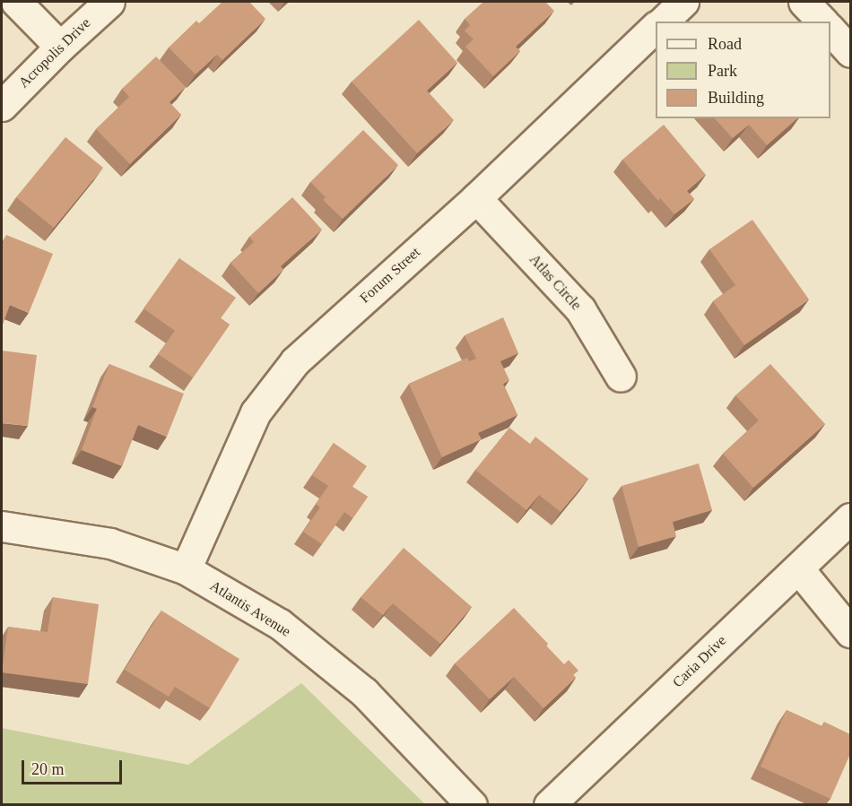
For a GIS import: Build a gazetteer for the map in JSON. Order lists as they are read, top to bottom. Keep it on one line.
{"streets":{"street":["Acropolis Drive","Forum Street","Atlas Circle","Atlantis Avenue","Caria Drive"]},"crossings":[["Forum Street","Atlas Circle"],["Forum Street","Atlantis Avenue"]],"legend":["Road","Park","Building"],"scale_bar":"20 m"}
